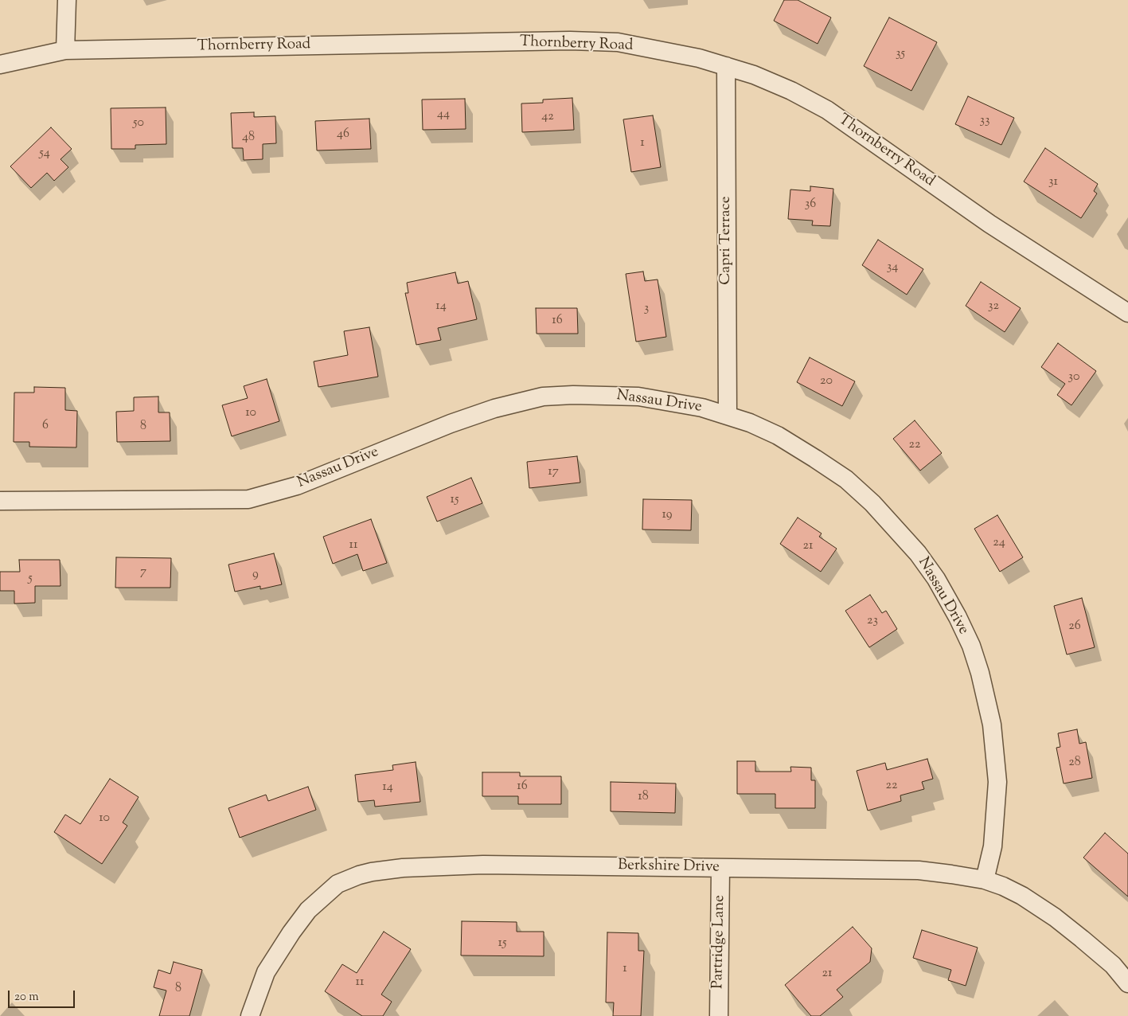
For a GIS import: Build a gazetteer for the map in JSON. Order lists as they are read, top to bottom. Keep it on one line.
{"streets":{"street":["Thornberry Road","Capri Terrace","Nassau Drive","Berkshire Drive","Partridge Lane"]},"crossings":[["Thornberry Road","Capri Terrace"],["Capri Terrace","Nassau Drive"],["Nassau Drive","Berkshire Drive"],["Berkshire Drive","Partridge Lane"]],"house_numbers":["35","44","42","33","50","46","48","1","54","31","36","34","14","32","3","16","30","20","10","6","8","22","17","15","19","24","11","21","7","9","5","23","26","28","22","16","14","18","10","15","1","21","11","8"],"scale_bar":"20 m"}
